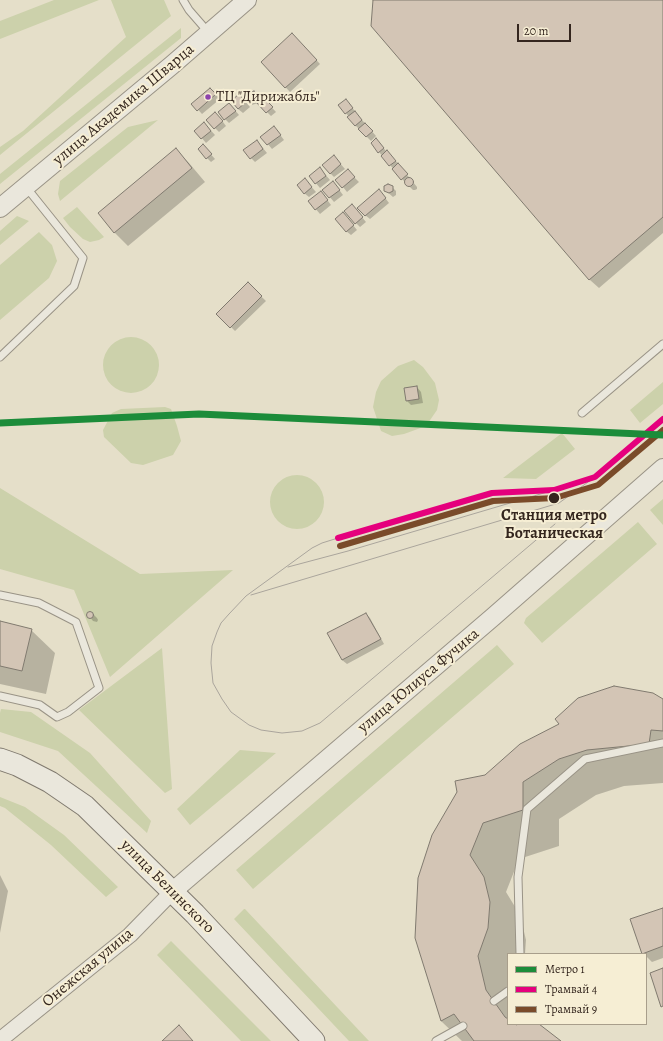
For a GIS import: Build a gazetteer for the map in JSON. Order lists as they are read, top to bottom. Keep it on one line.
{"streets":{"main road":["улица Белинского"],"street":["улица Академика Шварца","улица Юлиуса Фучика","Онежская улица"]},"crossings":[["улица Юлиуса Фучика","улица Белинского"],["улица Юлиуса Фучика","Онежская улица"],["улица Белинского","Онежская улица"]],"places":["ТЦ \"Дирижабль\"","Станция метро Ботаническая"],"lines":["metro line 1","tram line 4","tram line 9"],"legend":["Метро 1","Трамвай 4","Трамвай 9"],"scale_bar":"20 m"}
